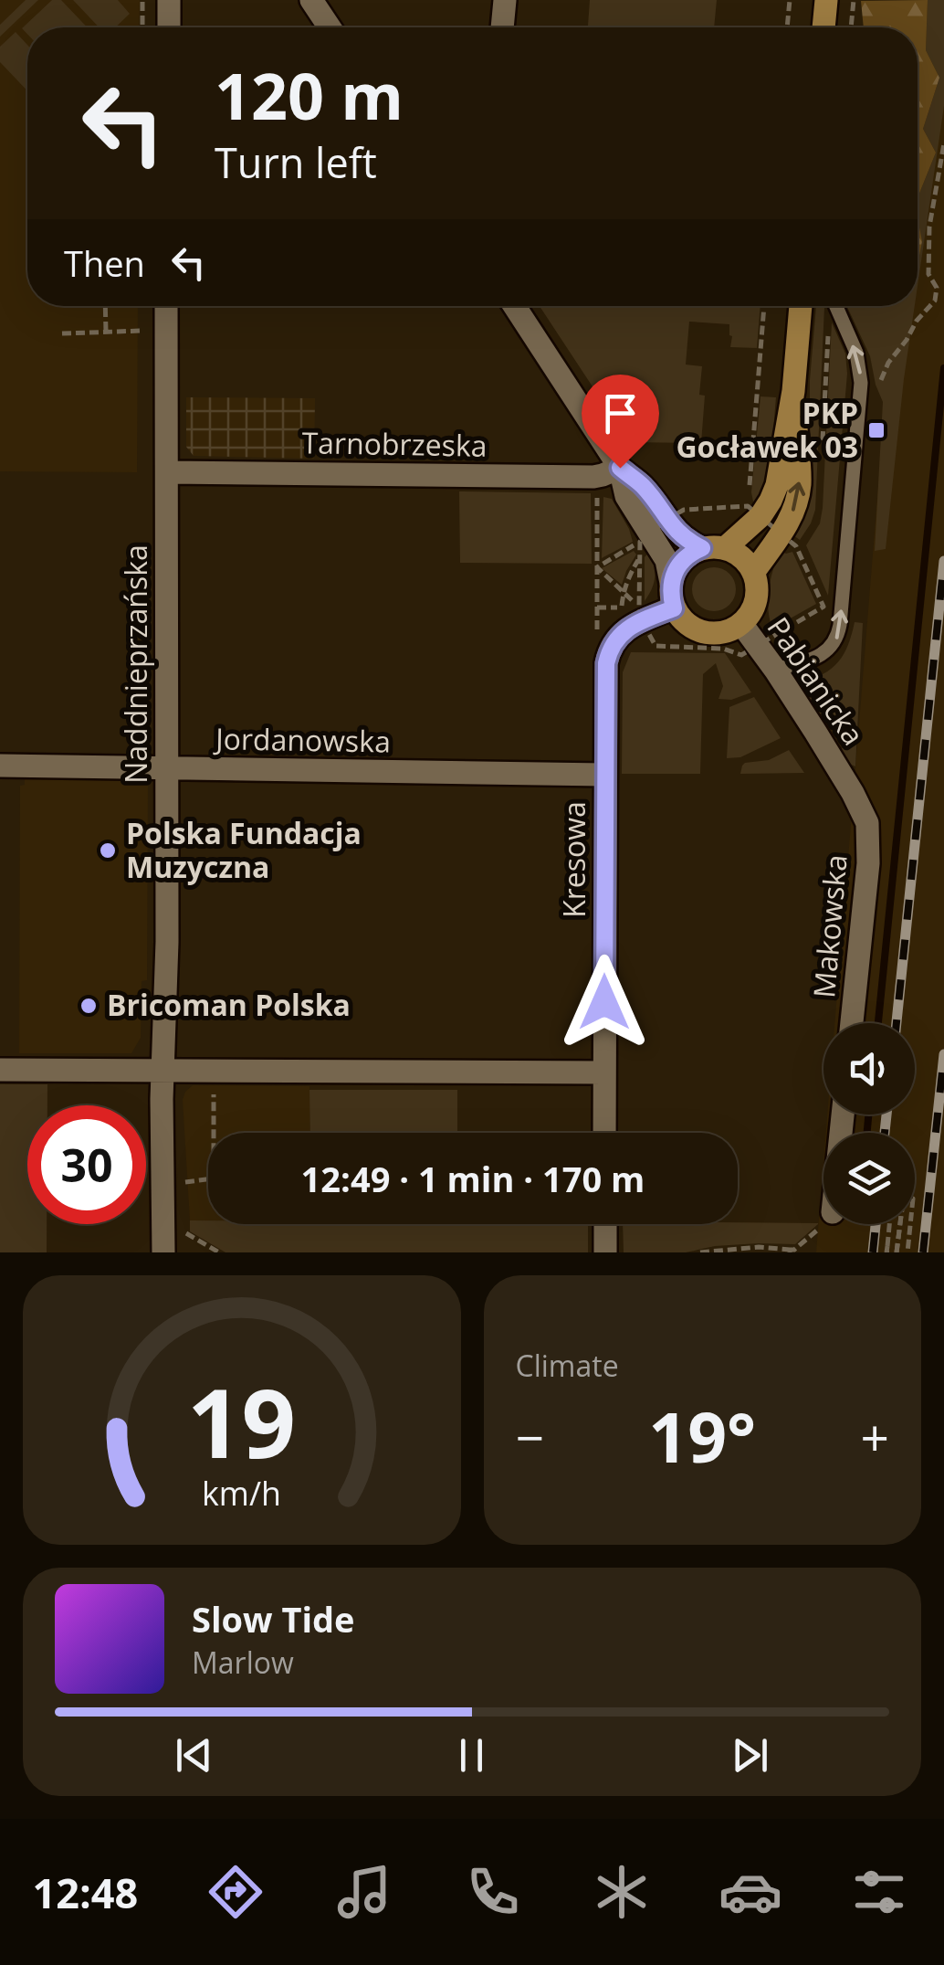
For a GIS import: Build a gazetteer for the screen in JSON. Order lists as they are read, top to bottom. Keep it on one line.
{"streets":{"street":["Tarnobrzeska","Naddnieprzańska","Pabianicka","Jordanowska","Kresowa","Makowska"]},"crossings":[["Tarnobrzeska","Naddnieprzańska"],["Naddnieprzańska","Jordanowska"],["Pabianicka","Kresowa"],["Pabianicka","Makowska"],["Jordanowska","Kresowa"]],"places":{"transit":["PKP Gocławek 03"],"other":["Polska Fundacja Muzyczna","Bricoman Polska"]},"page":{"turn":["120 m","Turn left"],"then":"Then","limit":"30","trip":"12:49 · 1 min · 170 m","tile":"Climate","heat":["−","19°","+"],"song":["Slow Tide","Marlow"],"tabs":"12:48","gauge":["19","km/h"]}}
